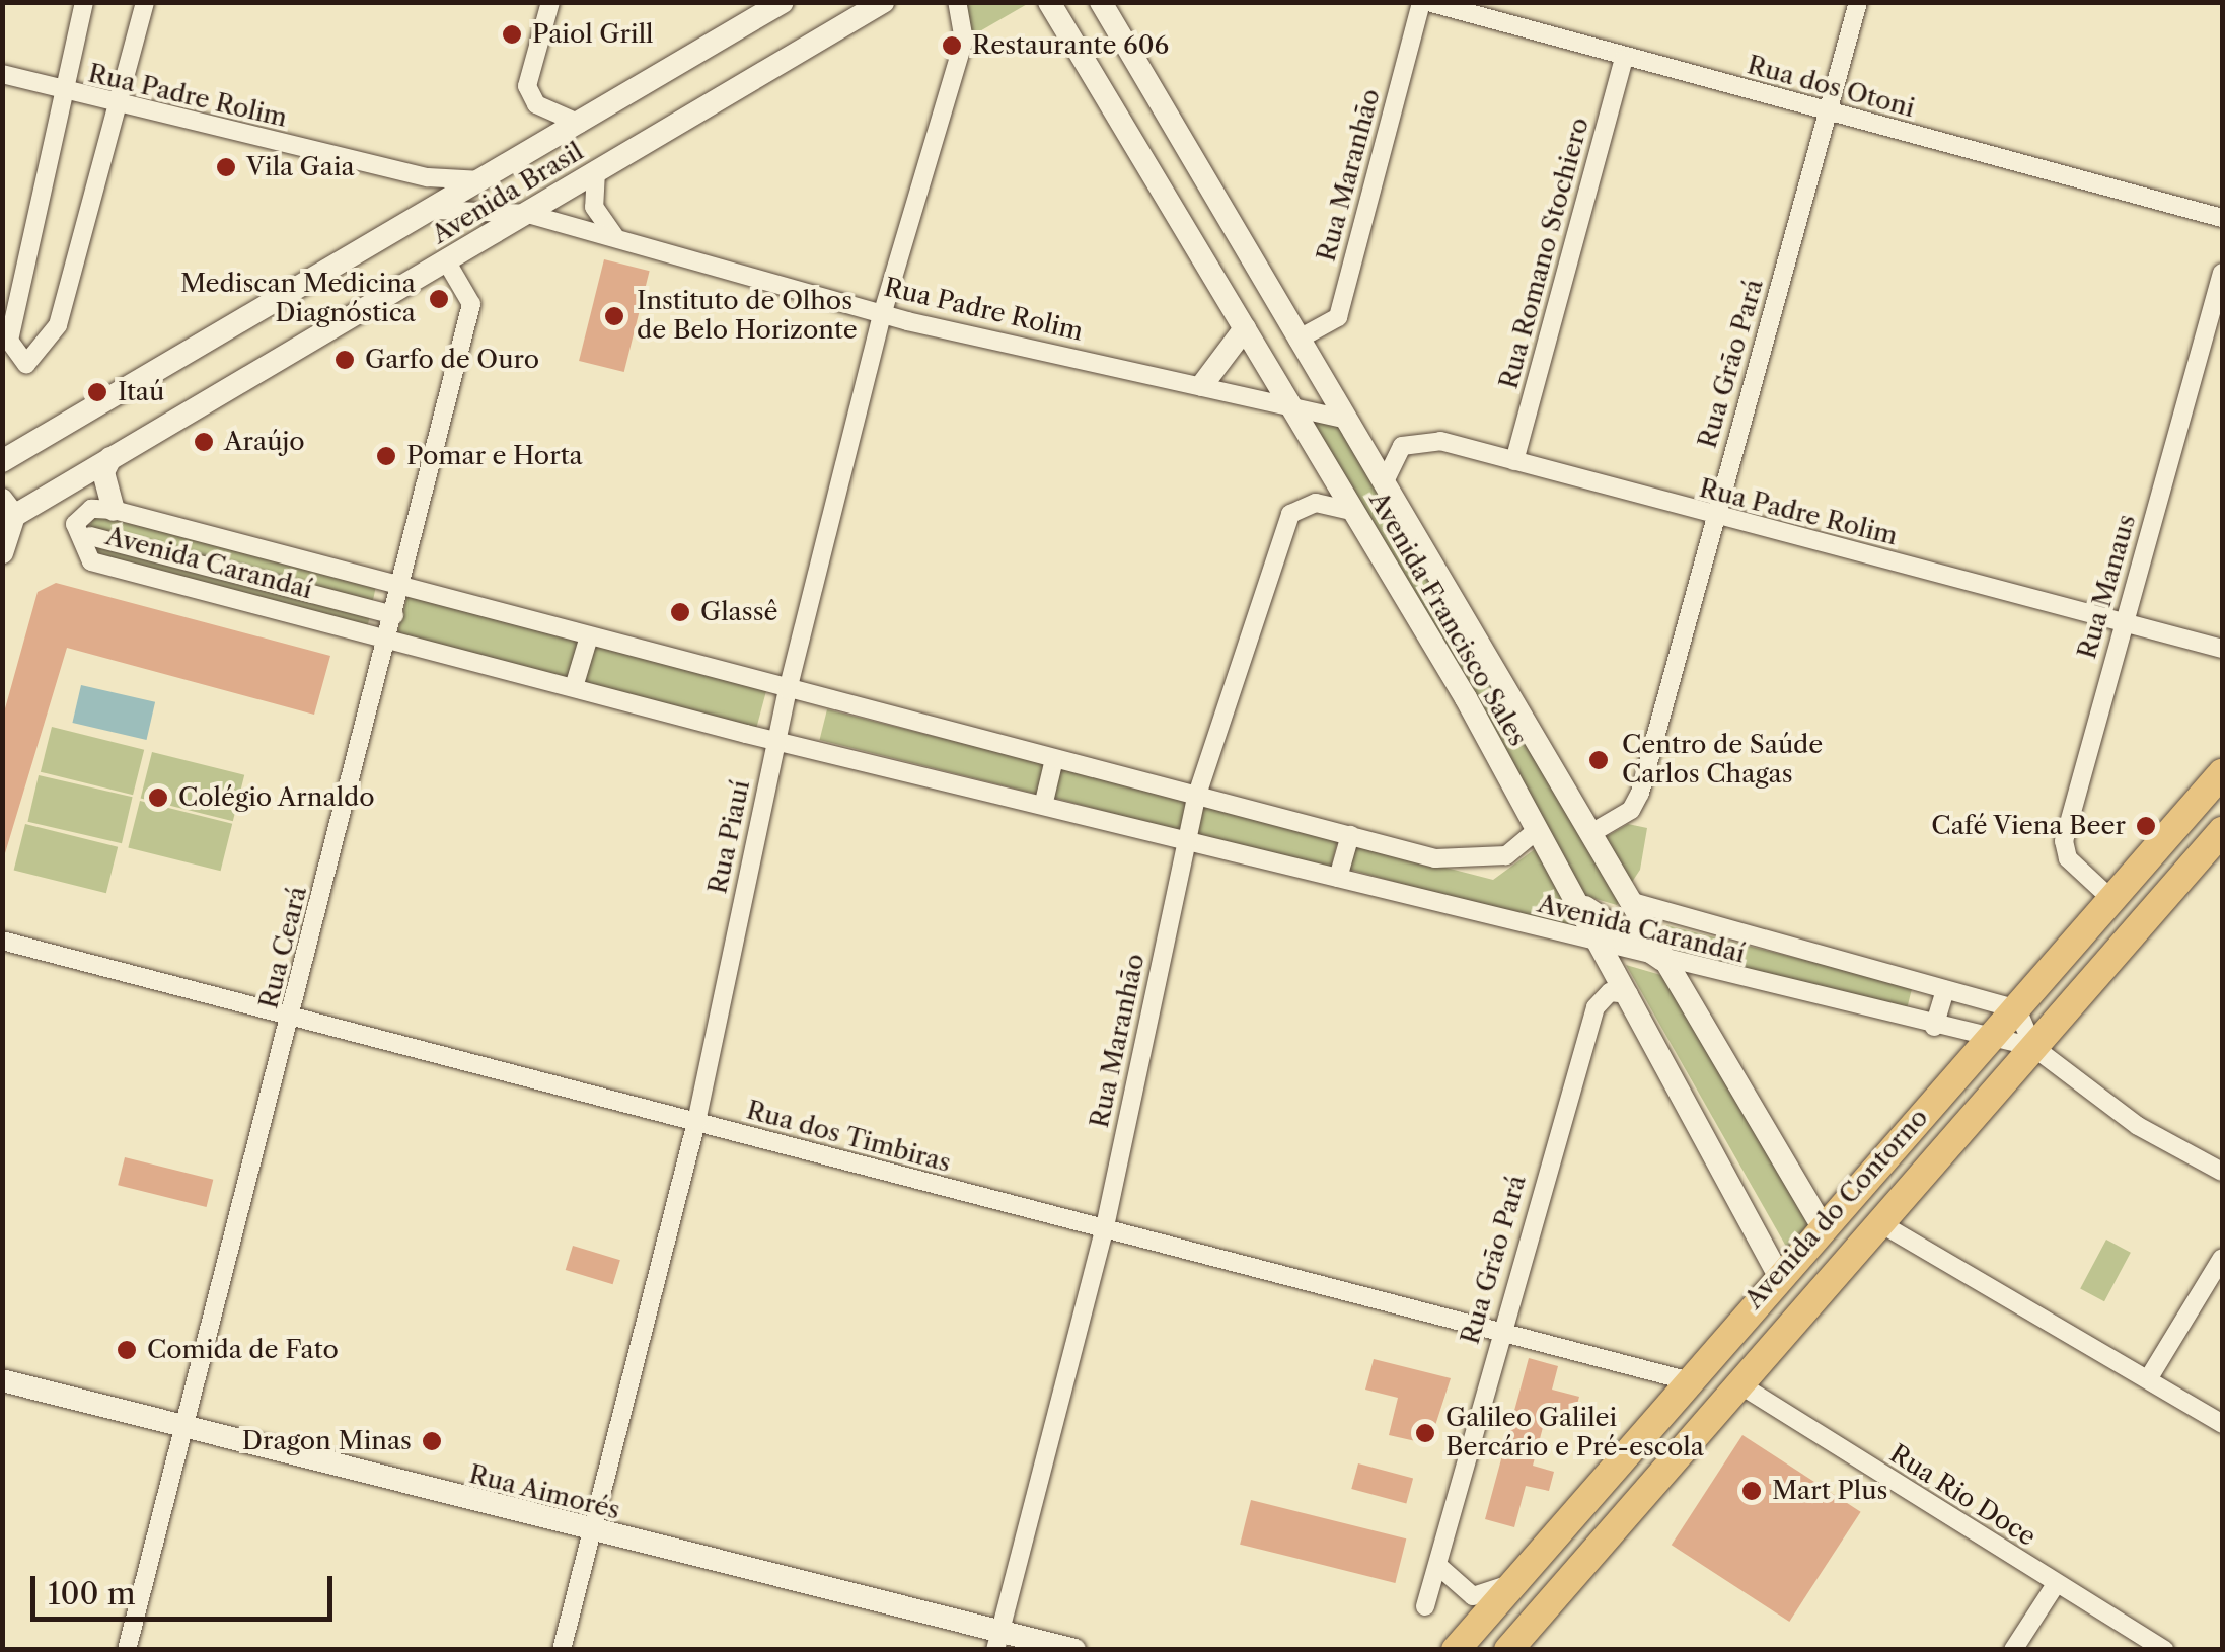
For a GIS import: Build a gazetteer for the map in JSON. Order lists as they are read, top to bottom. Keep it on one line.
{"streets":{"main road":["Avenida do Contorno"],"street":["Rua dos Otoni","Rua Padre Rolim","Rua Maranhão","Avenida Brasil","Rua Romano Stochiero","Rua Grão Pará","Avenida Carandaí","Rua Manaus","Avenida Francisco Sales","Rua Piauí","Rua Ceará","Rua dos Timbiras","Rua Aimorés","Rua Rio Doce"]},"crossings":[["Rua dos Otoni","Rua Maranhão"],["Rua dos Otoni","Rua Romano Stochiero"],["Rua dos Otoni","Rua Grão Pará"],["Rua Padre Rolim","Avenida Brasil"],["Rua Padre Rolim","Rua Romano Stochiero"],["Rua Padre Rolim","Rua Grão Pará"],["Rua Padre Rolim","Rua Manaus"],["Rua Padre Rolim","Avenida Francisco Sales"],["Rua Padre Rolim","Rua Piauí"],["Rua Maranhão","Avenida Carandaí"],["Rua Maranhão","Avenida Francisco Sales"],["Rua Maranhão","Rua dos Timbiras"],["Rua Maranhão","Rua Aimorés"],["Avenida Brasil","Rua Ceará"],["Rua Grão Pará","Avenida Francisco Sales"],["Rua Grão Pará","Rua dos Timbiras"],["Avenida Carandaí","Avenida Francisco Sales"],["Avenida Carandaí","Rua Piauí"],["Avenida Carandaí","Rua Ceará"],["Avenida Carandaí","Avenida do Contorno"],["Rua Manaus","Avenida do Contorno"],["Avenida Francisco Sales","Avenida do Contorno"],["Rua Piauí","Rua dos Timbiras"],["Rua Piauí","Rua Aimorés"],["Rua Ceará","Rua dos Timbiras"],["Rua Ceará","Rua Aimorés"],["Rua dos Timbiras","Avenida do Contorno"],["Avenida do Contorno","Rua Rio Doce"]],"places":["Paiol Grill","Restaurante 606","Vila Gaia","Mediscan Medicina Diagnóstica","Instituto de Olhos de Belo Horizonte","Garfo de Ouro","Itaú","Araújo","Pomar e Horta","Glassê","Centro de Saúde Carlos Chagas","Colégio Arnaldo","Café Viena Beer","Comida de Fato","Galileo Galilei Bercário e Pré-escola","Dragon Minas","Mart Plus"],"scale_bar":"100 m"}
